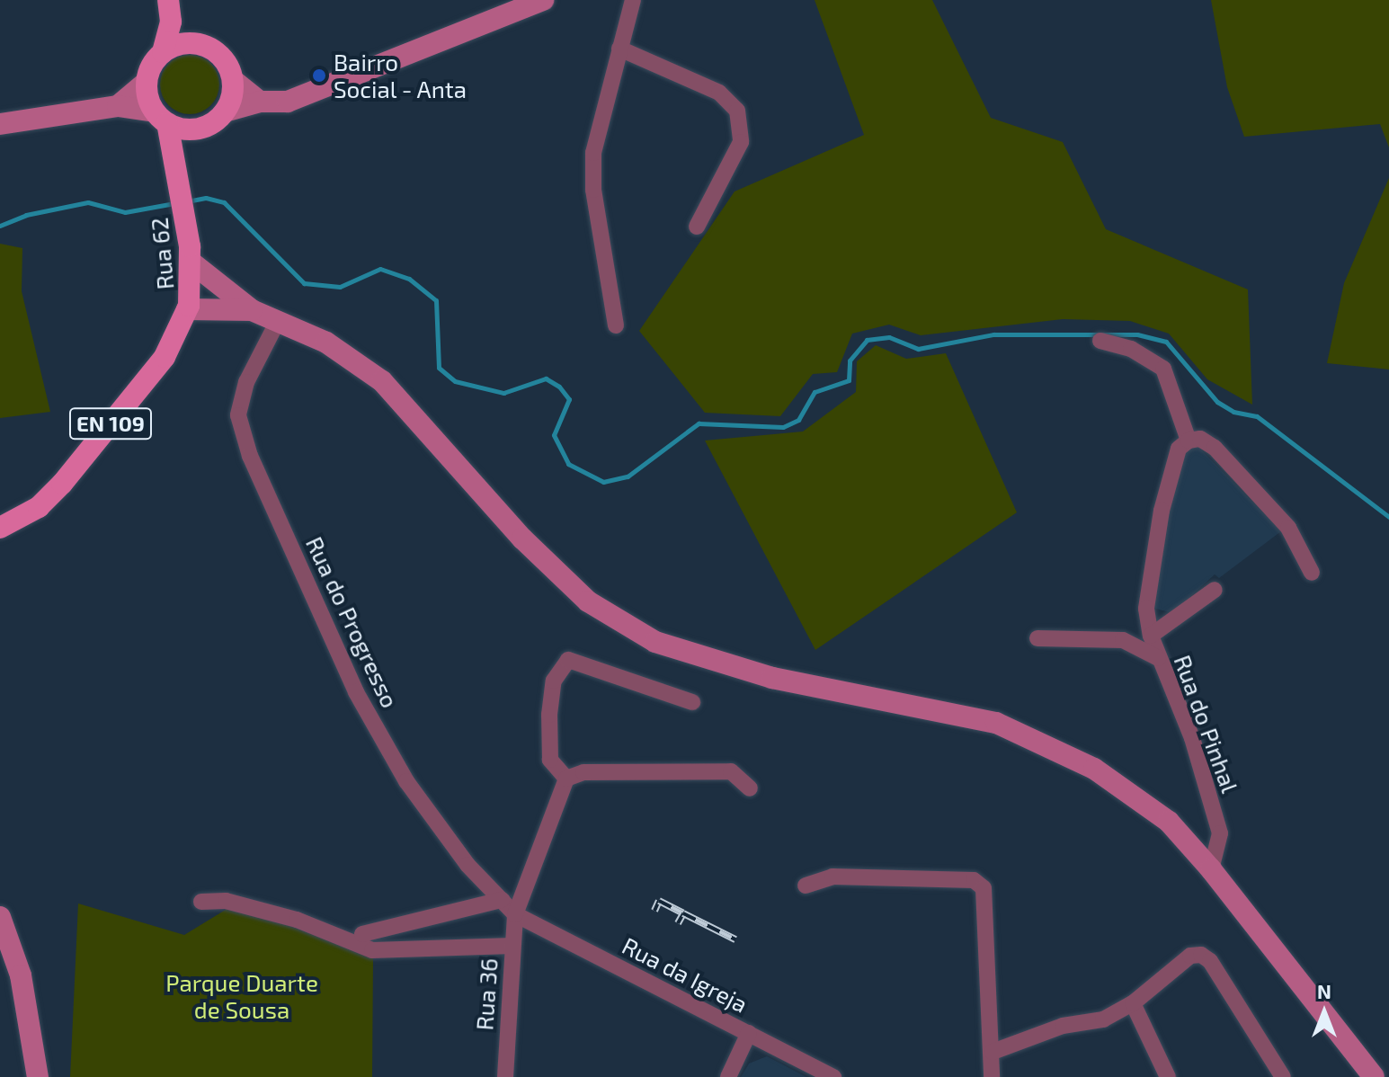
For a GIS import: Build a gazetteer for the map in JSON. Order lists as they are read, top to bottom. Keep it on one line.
{"streets":{"main road":["Rua 62","EN 109"],"street":["Rua do Progresso","Rua do Pinhal","Rua da Igreja","Rua 36"]},"crossings":[["Rua 62","EN 109"],["Rua do Progresso","Rua da Igreja"],["Rua do Progresso","Rua 36"],["Rua da Igreja","Rua 36"]],"parks":["Parque Duarte de Sousa"],"places":["Bairro Social - Anta"],"north":"top"}
